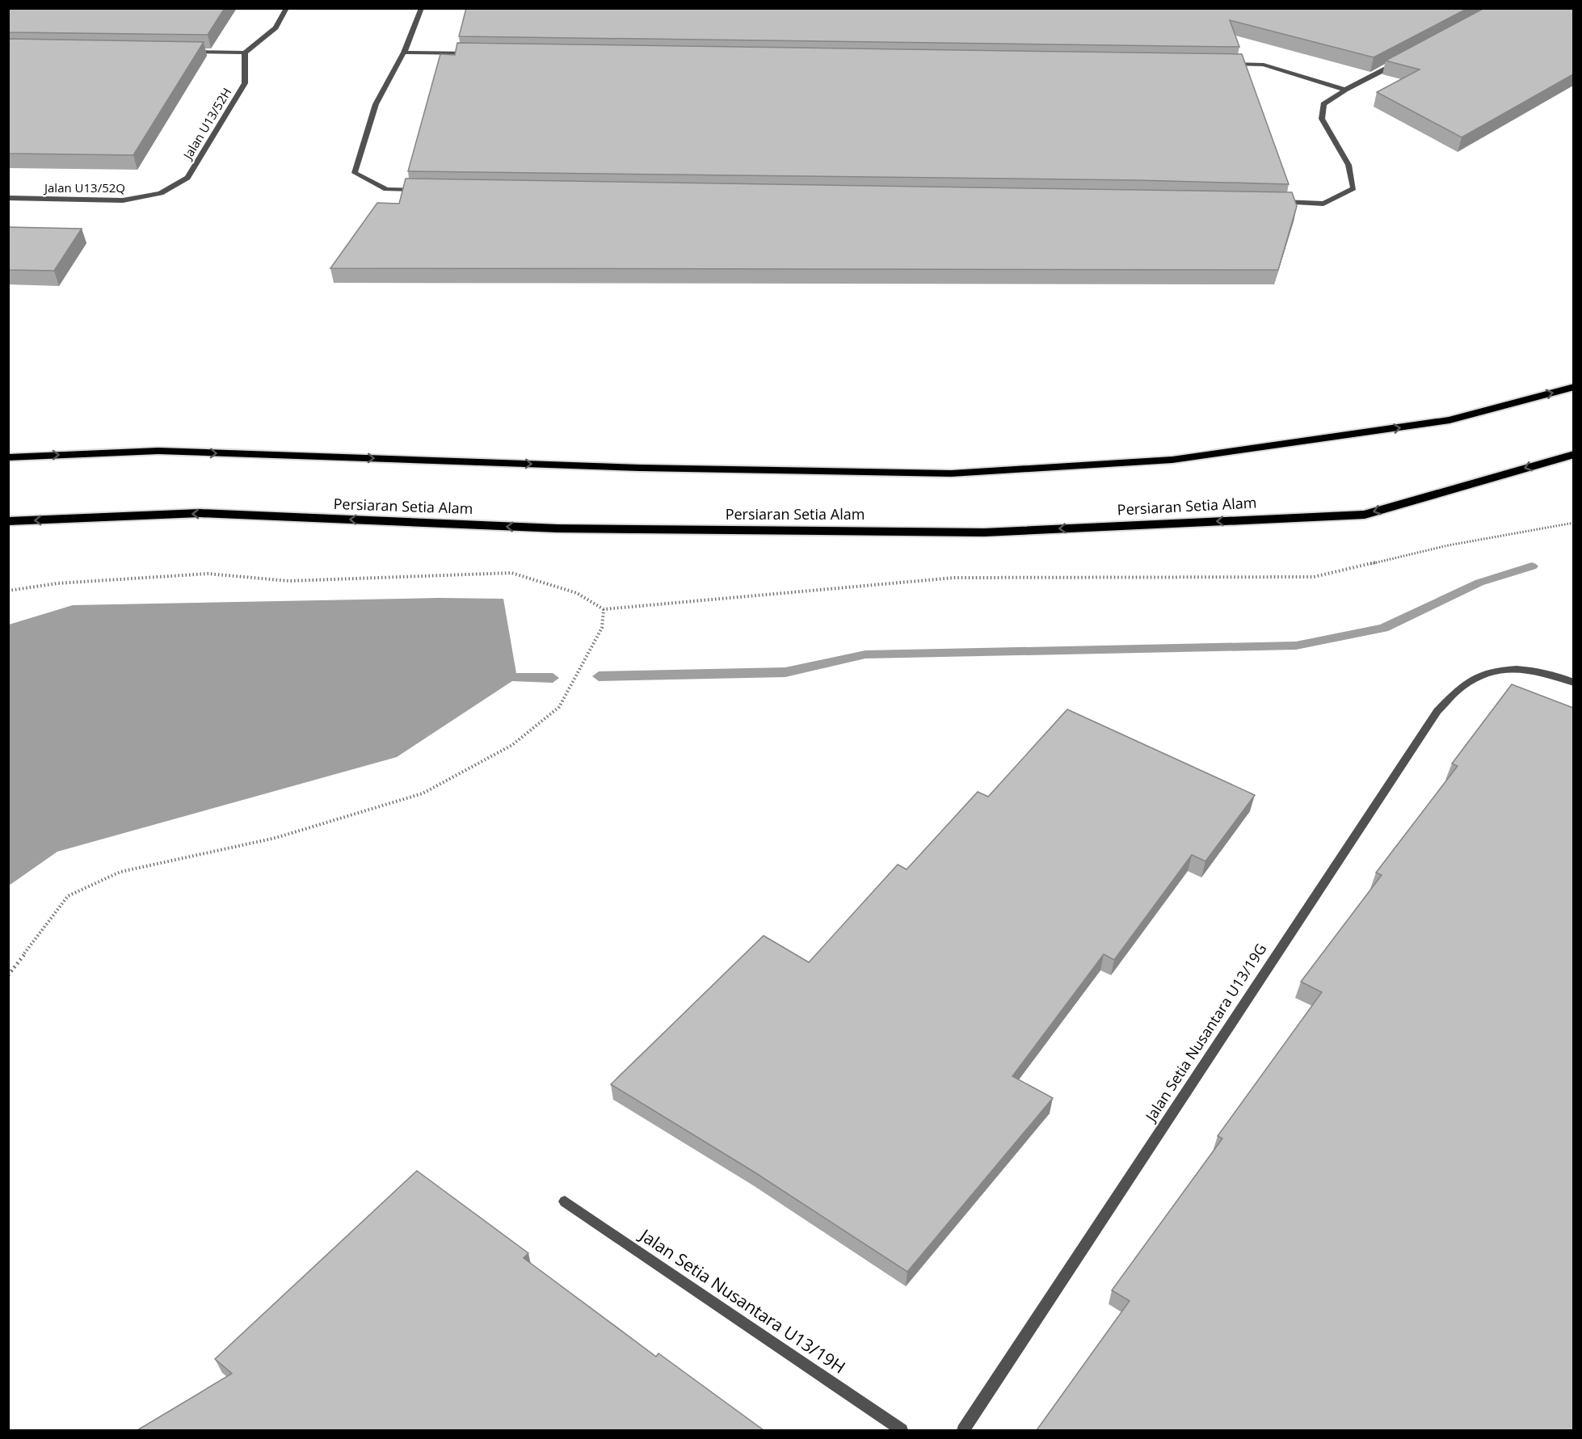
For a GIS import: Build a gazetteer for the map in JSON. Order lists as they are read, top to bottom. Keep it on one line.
{"streets":{"highway":["Persiaran Setia Alam"],"street":["Jalan U13/52H","Jalan U13/52Q","Jalan Setia Nusantara U13/19G","Jalan Setia Nusantara U13/19H"]},"crossings":[["Jalan U13/52H","Jalan U13/52Q"]]}
